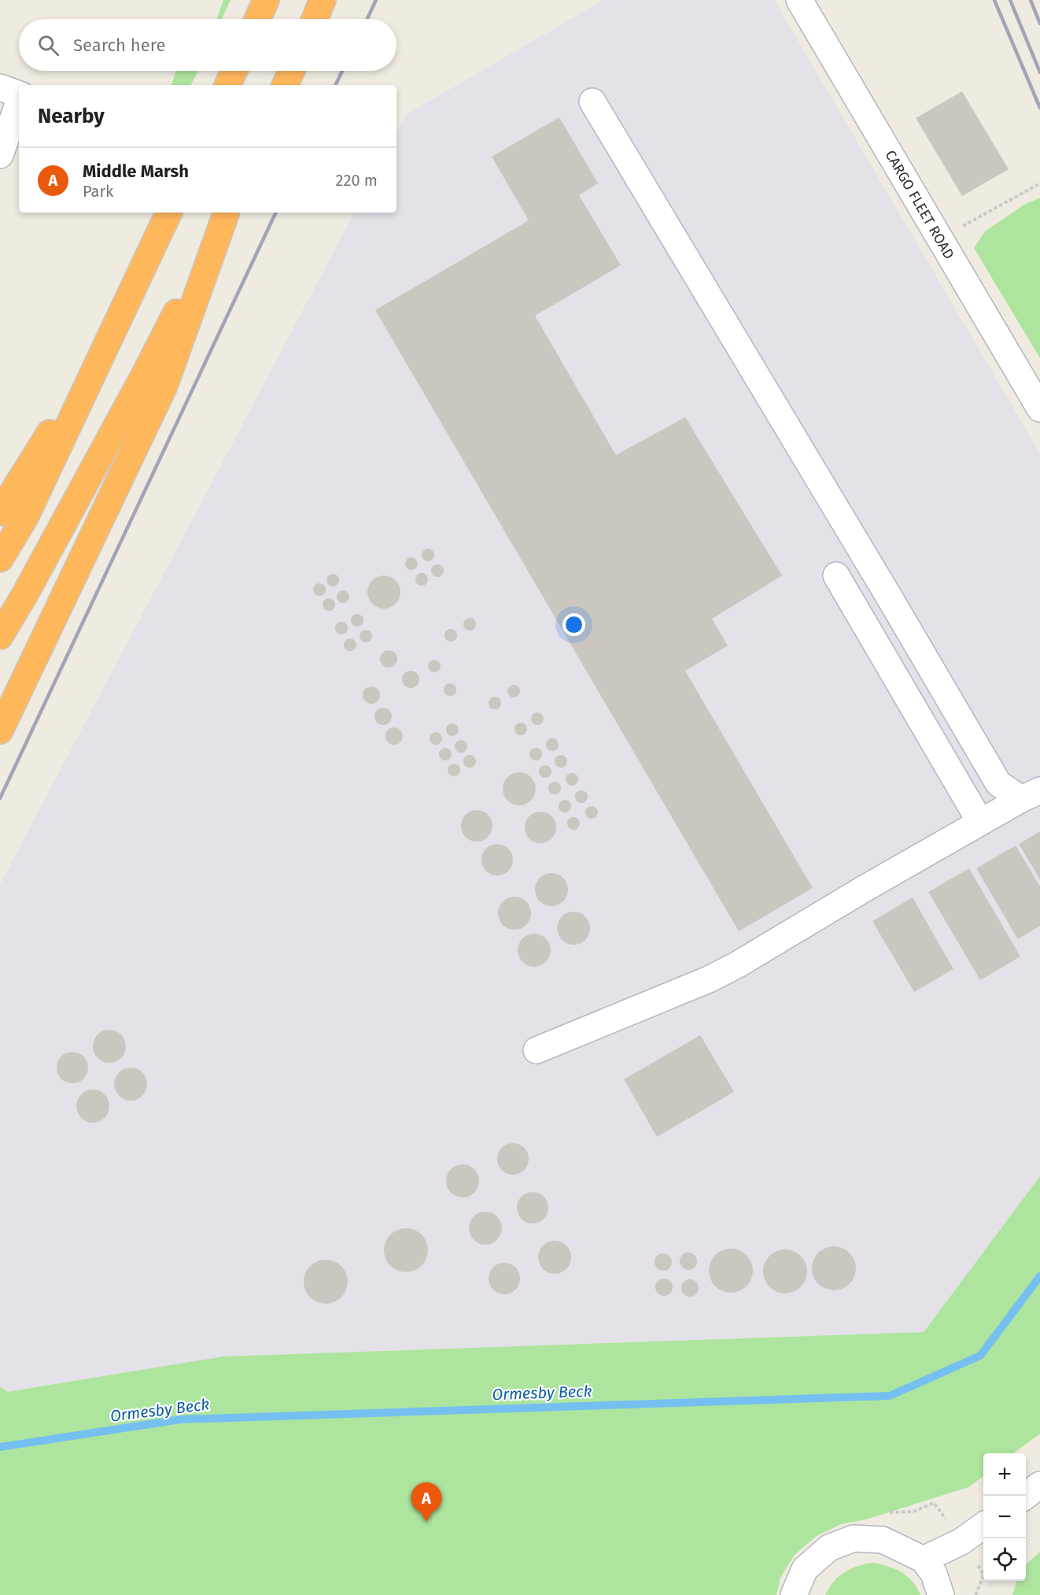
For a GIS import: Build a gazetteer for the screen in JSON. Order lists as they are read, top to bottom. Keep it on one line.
{"streets":{"street":["CARGO FLEET ROAD"]},"water":["Ormesby Beck"],"page":{"search":"Search here","heading":"Nearby","list":[{"mark":"A","name":"Middle Marsh","note":"Park","value":"220 m"}],"map_buttons":["+","−"],"pins":"A"}}
